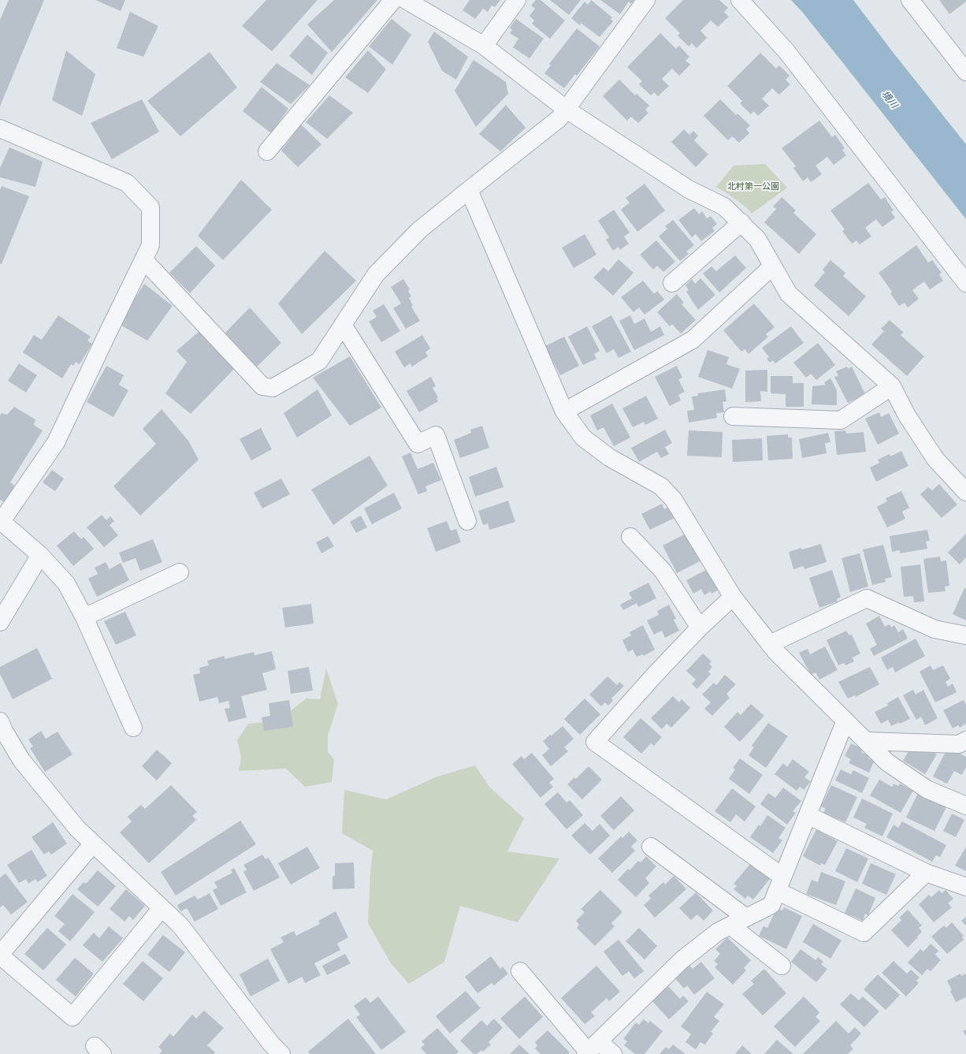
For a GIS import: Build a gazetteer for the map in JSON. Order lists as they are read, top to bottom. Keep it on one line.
{"water":["境川"],"parks":["北村第一公園"]}
